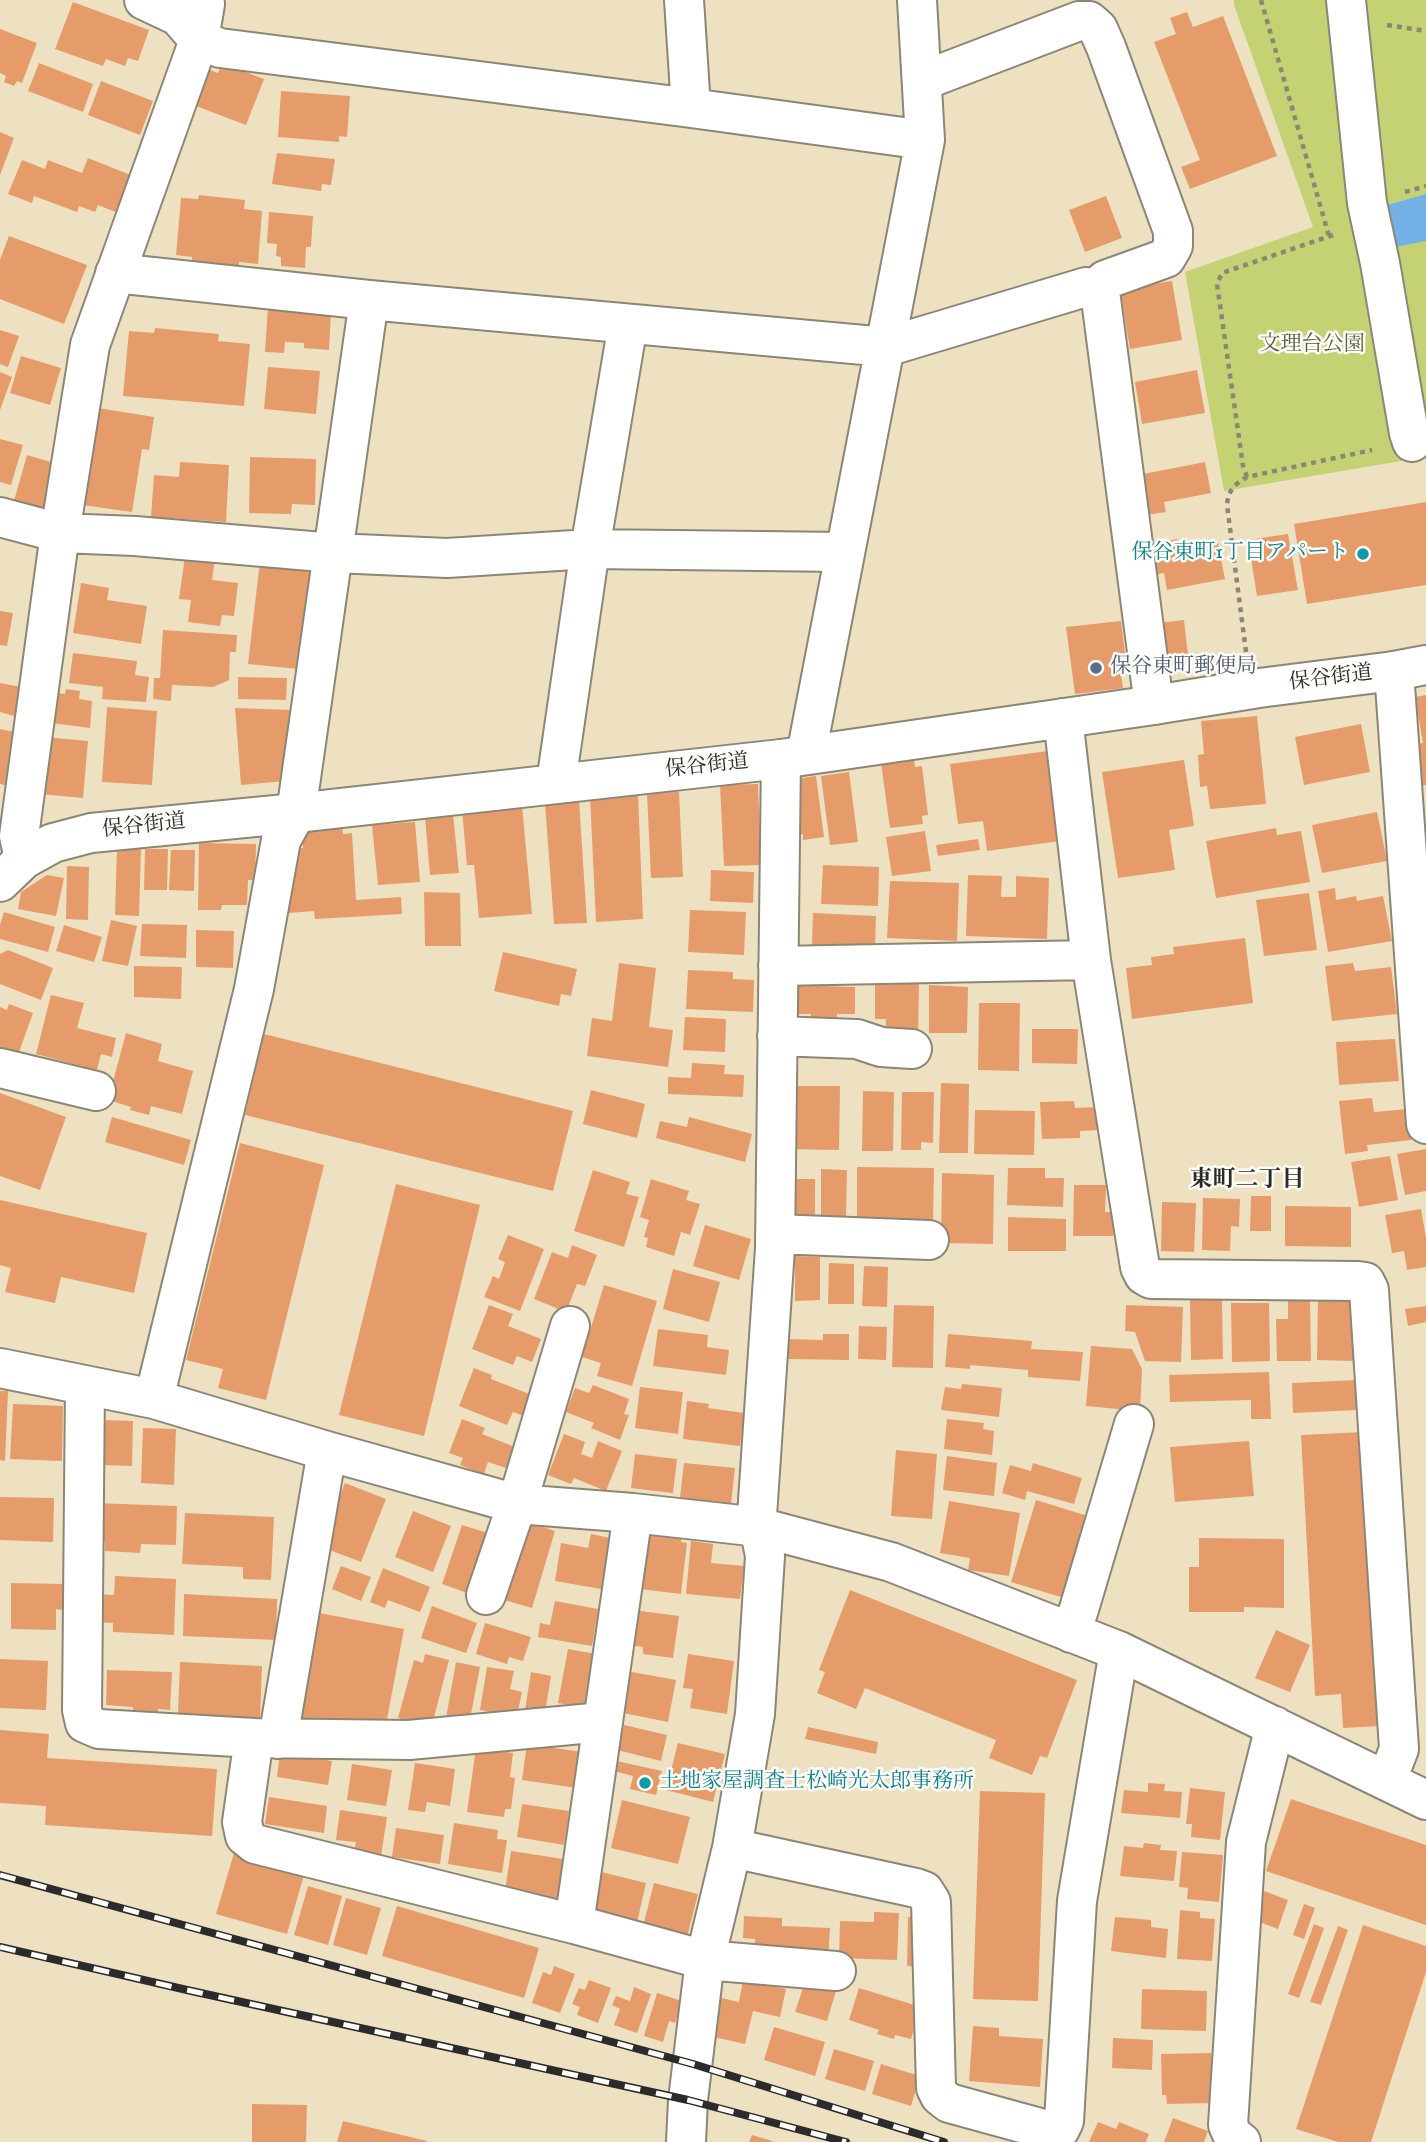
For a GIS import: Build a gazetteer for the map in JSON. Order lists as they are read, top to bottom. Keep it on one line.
{"streets":{"street":["保谷街道"]},"districts":["東町二丁目"],"parks":["文理台公園"],"places":["保谷東町1丁目アパート","保谷東町郵便局","土地家屋調査士松崎光太郎事務所"]}
